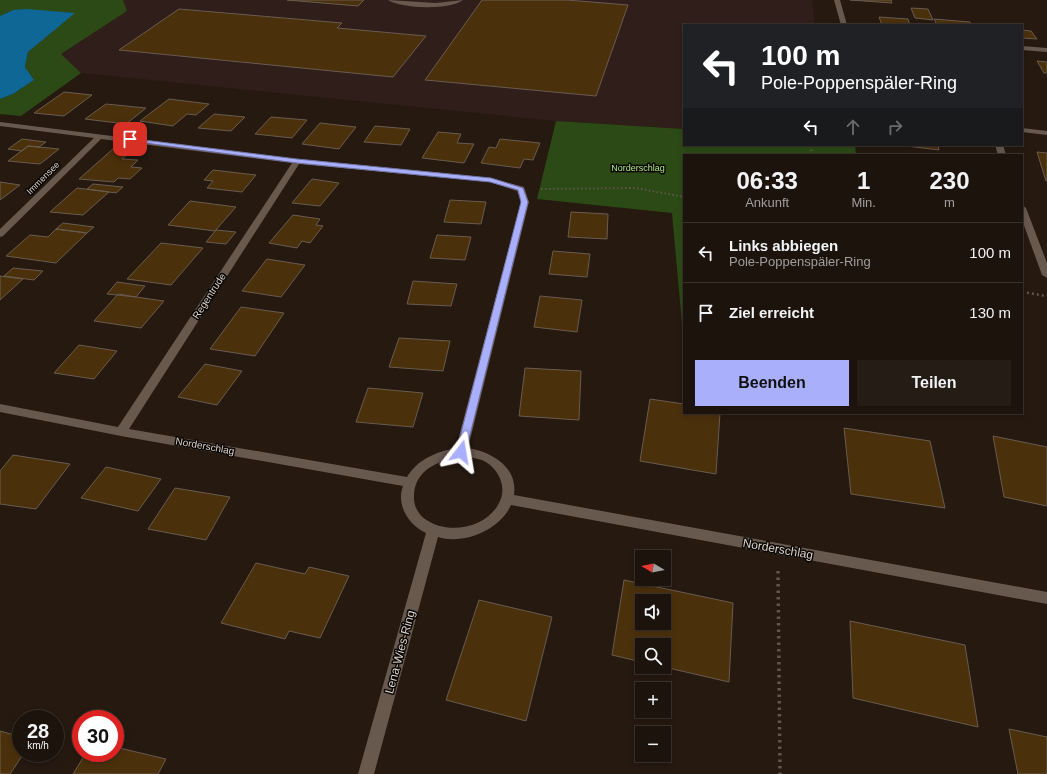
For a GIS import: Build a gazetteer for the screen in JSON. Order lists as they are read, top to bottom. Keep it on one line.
{"streets":{"street":["Immensee","Regentrude","Norderschlag","Lena-Wies-Ring"]},"crossings":[["Regentrude","Norderschlag"],["Norderschlag","Lena-Wies-Ring"]],"parks":["Norderschlag"],"north":"left","page":{"turn":["100 m","Pole-Poppenspäler-Ring"],"eta":["06:33","Ankunft","1","Min.","230","m"],"list":[{"name":"Links abbiegen","note":"Pole-Poppenspäler-Ring","value":"100 m"},{"name":"Ziel erreicht","value":"130 m"}],"buttons":["Beenden","Teilen"],"map_buttons":["+","−"],"speed":"28 km/h","limit":"30"}}
